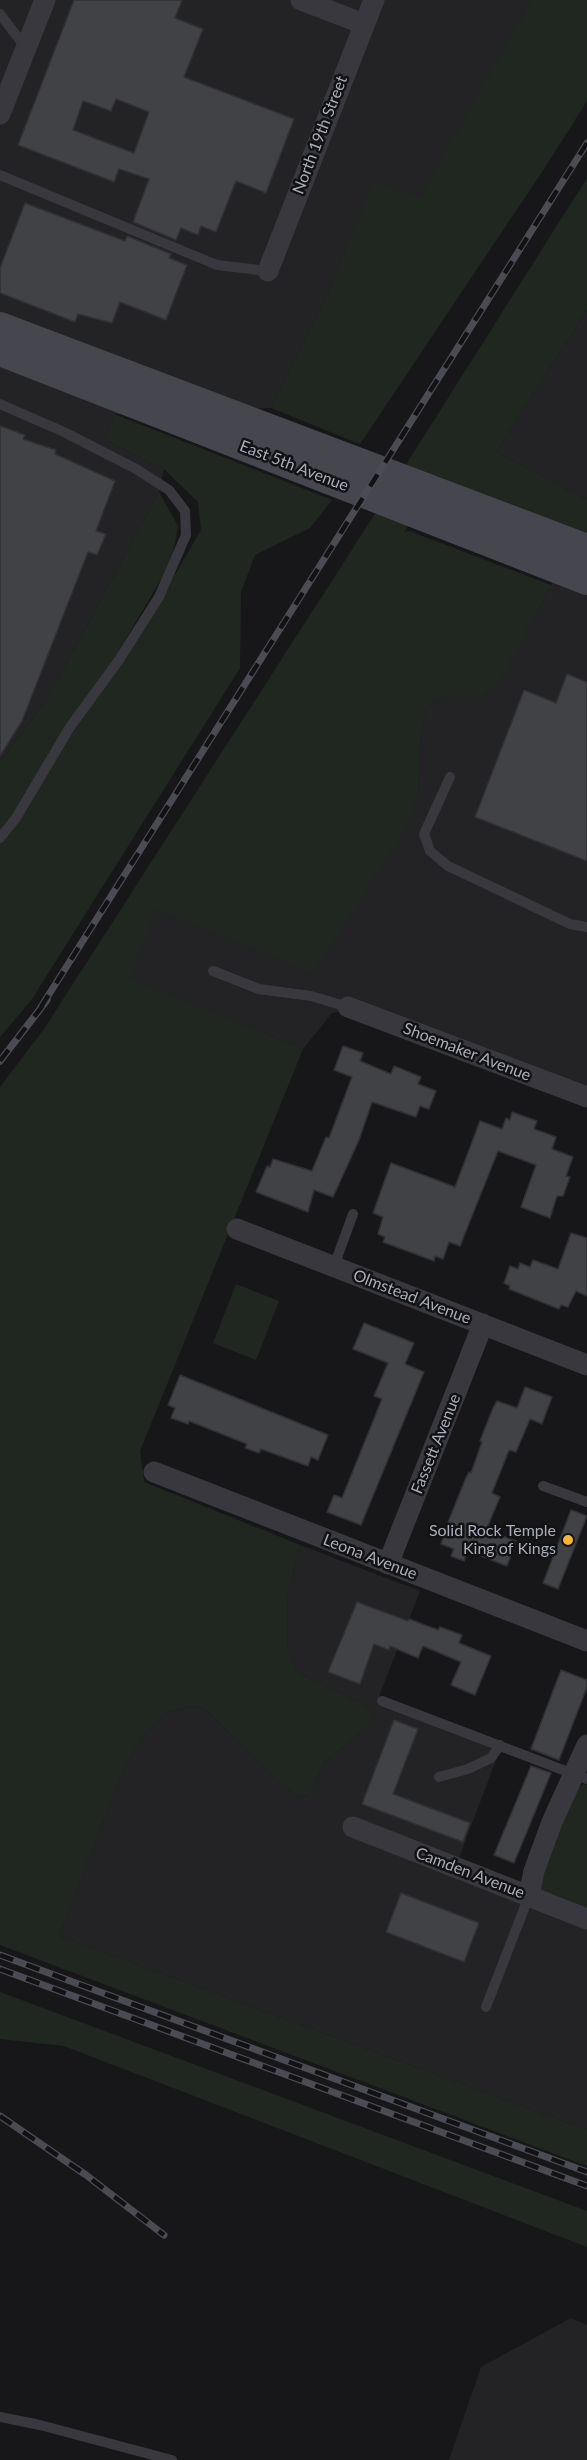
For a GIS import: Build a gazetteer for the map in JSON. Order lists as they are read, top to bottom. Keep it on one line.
{"streets":{"main road":["East 5th Avenue"],"street":["North 19th Street","Shoemaker Avenue","Olmstead Avenue","Fassett Avenue","Leona Avenue","Camden Avenue"]},"crossings":[["Olmstead Avenue","Fassett Avenue"],["Fassett Avenue","Leona Avenue"]],"places":["Solid Rock Temple King of Kings"]}
